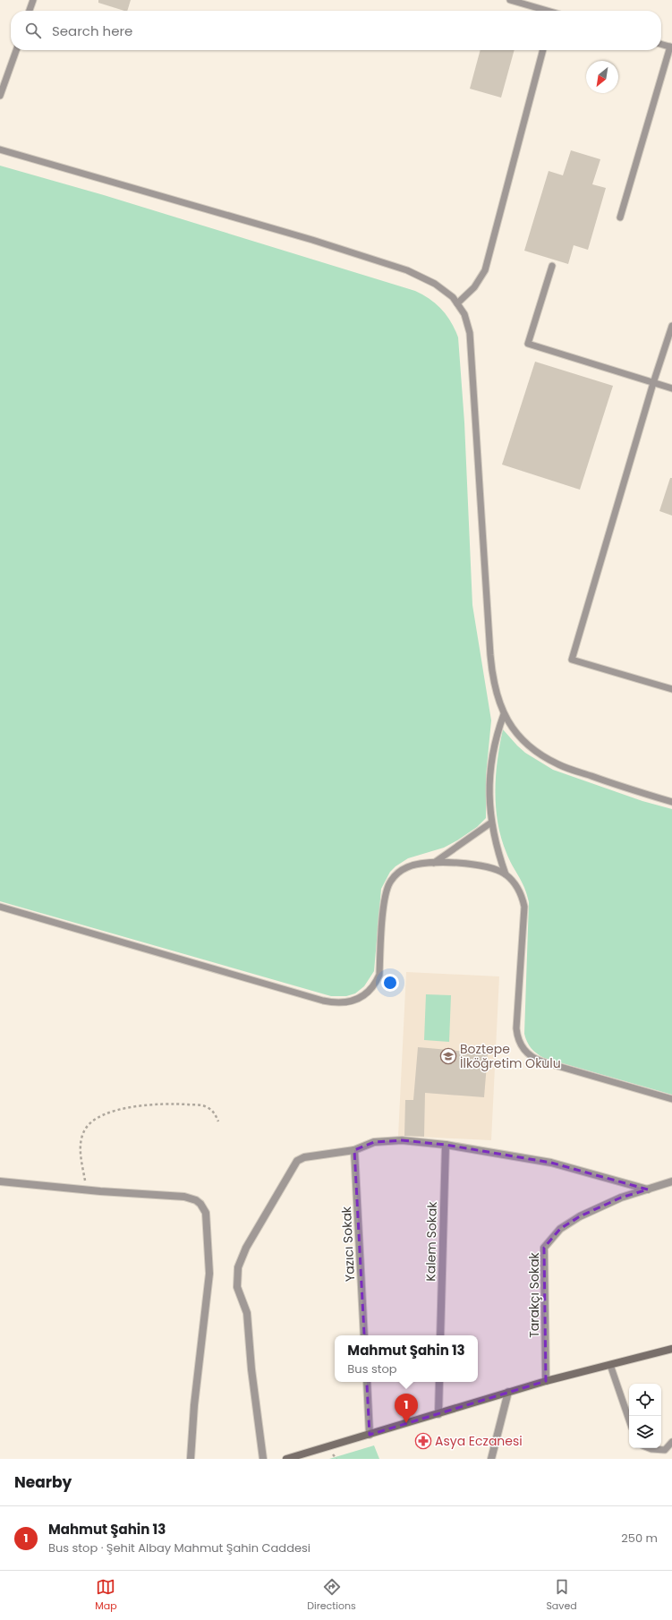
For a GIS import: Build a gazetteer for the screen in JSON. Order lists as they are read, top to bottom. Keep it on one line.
{"streets":{"street":["Kalem Sokak","Yazıcı Sokak","Tarakçı Sokak"]},"places":{"school or university":["Boztepe İlköğretim Okulu"],"pharmacy":["Asya Eczanesi"]},"north":"bottom left","page":{"search":"Search here","popup":["Mahmut Şahin 13","Bus stop"],"pins":"1","heading":"Nearby","list":[{"mark":"1","name":"Mahmut Şahin 13","note":"Bus stop · Şehit Albay Mahmut Şahin Caddesi","value":"250 m"}],"nav":["Map","Directions","Saved"]}}
